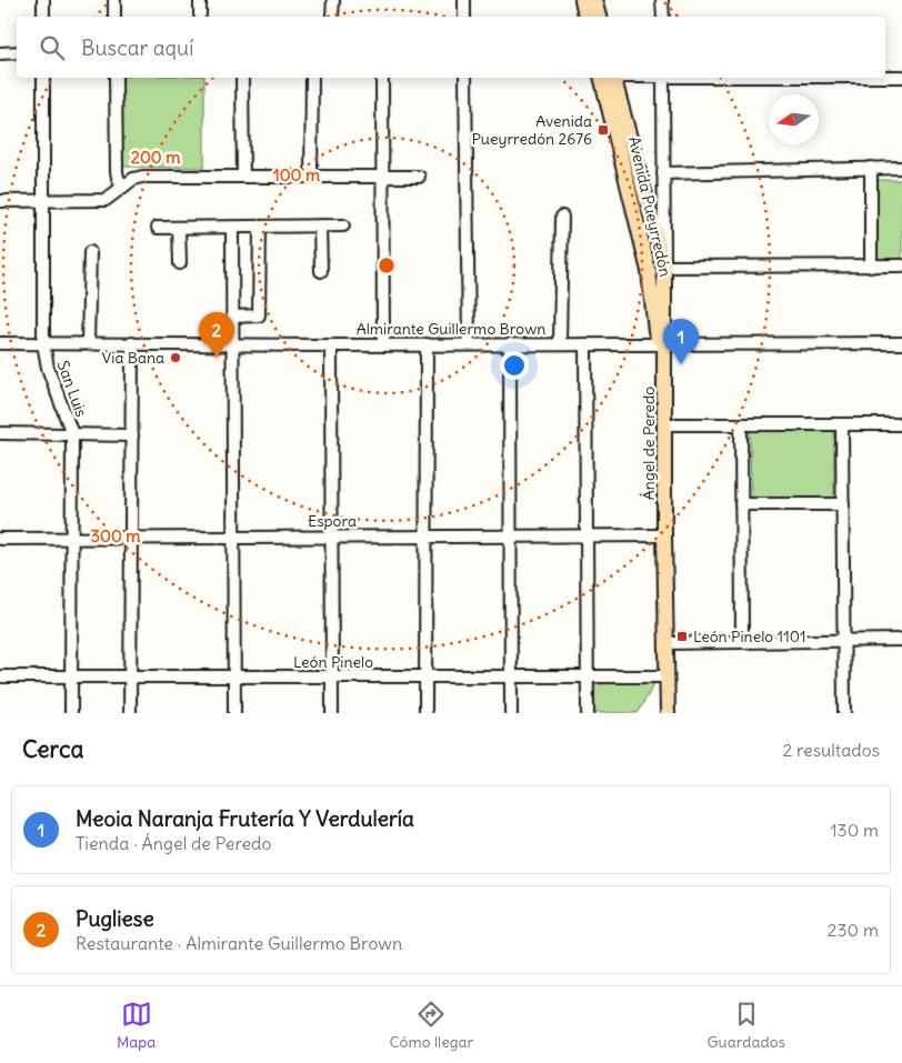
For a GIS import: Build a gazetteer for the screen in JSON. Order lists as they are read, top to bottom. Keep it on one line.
{"streets":{"main road":["Avenida Pueyrredón","Ángel de Peredo"],"street":["Almirante Guillermo Brown","San Luis","Espora","León Pinelo"]},"crossings":[["Avenida Pueyrredón","Almirante Guillermo Brown"],["Avenida Pueyrredón","Ángel de Peredo"],["Almirante Guillermo Brown","San Luis"],["Almirante Guillermo Brown","Ángel de Peredo"],["San Luis","Espora"],["San Luis","León Pinelo"],["Ángel de Peredo","Espora"],["Ángel de Peredo","León Pinelo"]],"places":{"transit":["Avenida Pueyrredón 2676","León Pinelo 1101"],"other":["Via Bana"]},"north":"left","page":{"search":"Buscar aquí","pins":["2","1"],"heading":["Cerca","2 resultados"],"list":[{"mark":"1","name":"Meoia Naranja Frutería Y Verdulería","note":"Tienda · Ángel de Peredo","value":"130 m"},{"mark":"2","name":"Pugliese","note":"Restaurante · Almirante Guillermo Brown","value":"230 m"}],"nav":["Mapa","Cómo llegar","Guardados"]},"rings":["200 m","100 m","300 m"]}
